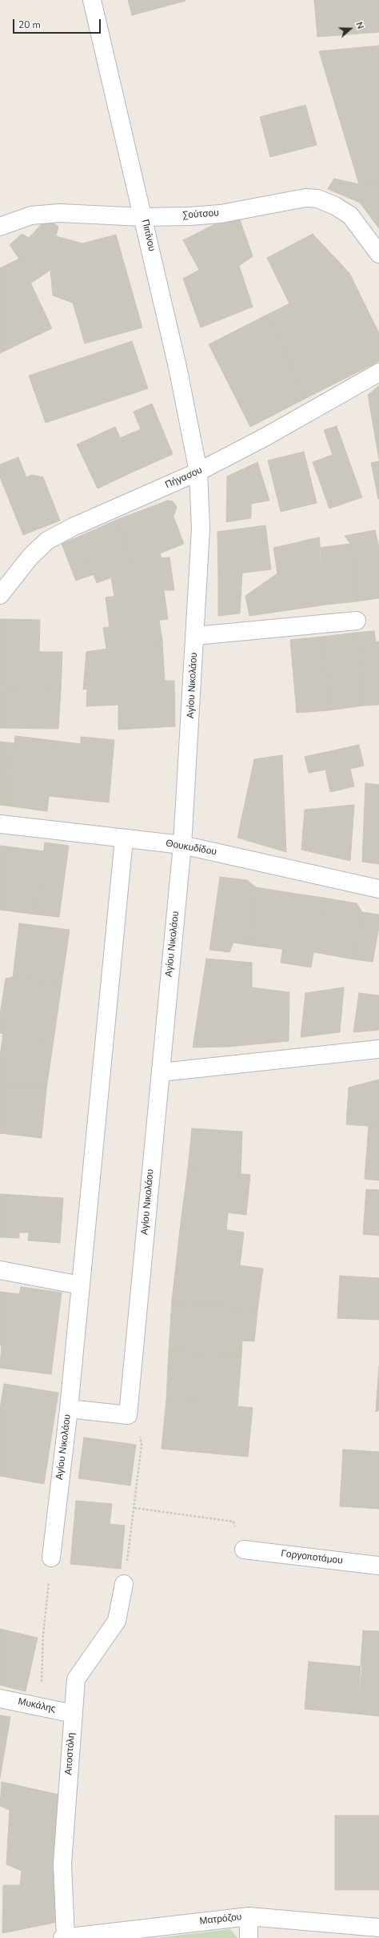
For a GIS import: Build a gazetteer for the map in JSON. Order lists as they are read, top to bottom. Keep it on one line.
{"streets":{"street":["Σούτσου","Πιπίνου","Πήγασου","Αγίου Νικολάου","Θουκυδίδου","Γοργοποτάμου","Μυκάλης","Αποστόλη","Ματρόζου"]},"crossings":[["Σούτσου","Πιπίνου"],["Πιπίνου","Πήγασου"],["Πιπίνου","Αγίου Νικολάου"],["Πήγασου","Αγίου Νικολάου"],["Αγίου Νικολάου","Θουκυδίδου"],["Μυκάλης","Αποστόλη"],["Αποστόλη","Ματρόζου"]],"scale_bar":"20 m","north":"right"}
